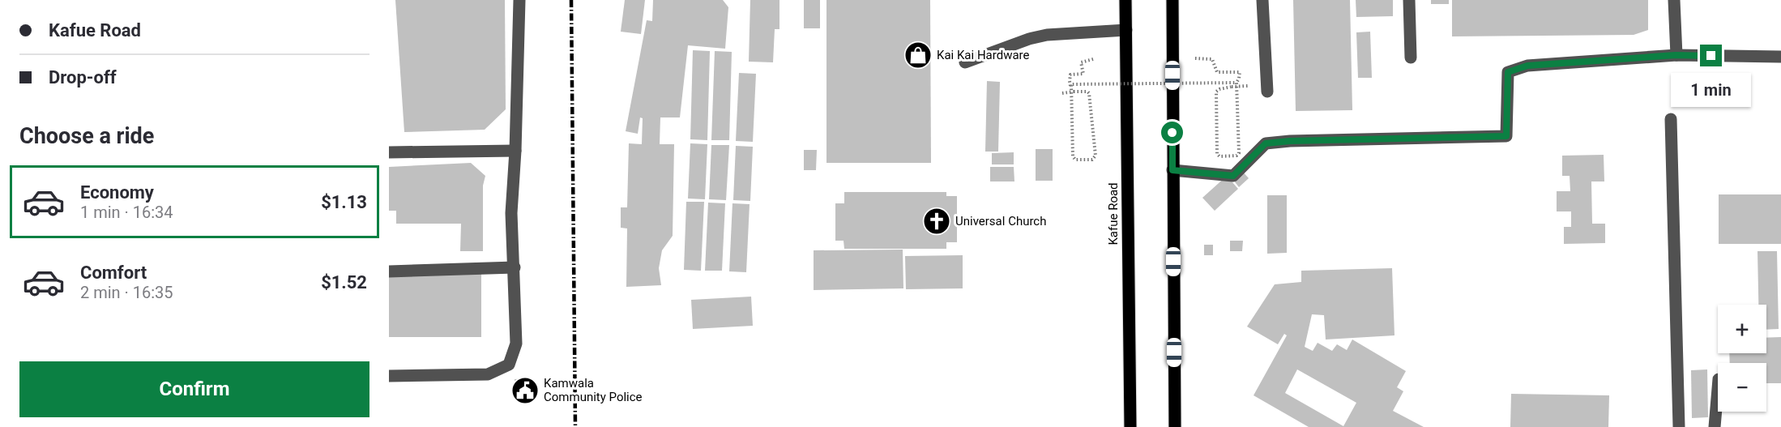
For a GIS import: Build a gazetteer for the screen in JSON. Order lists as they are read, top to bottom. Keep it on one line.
{"streets":{"main road":["Kafue Road"]},"places":{"shop":["Kai Kai Hardware"],"church":["Universal Church"],"public building":["Kamwala Community Police"]},"page":{"banner":["Kafue Road","Drop-off"],"bubble":"1 min","heading":"Choose a ride","list":[{"name":"Economy","note":"1 min · 16:34","value":"$1.13"},{"name":"Comfort","note":"2 min · 16:35","value":"$1.52"}],"map_buttons":["+","−"],"buttons":"Confirm"}}
